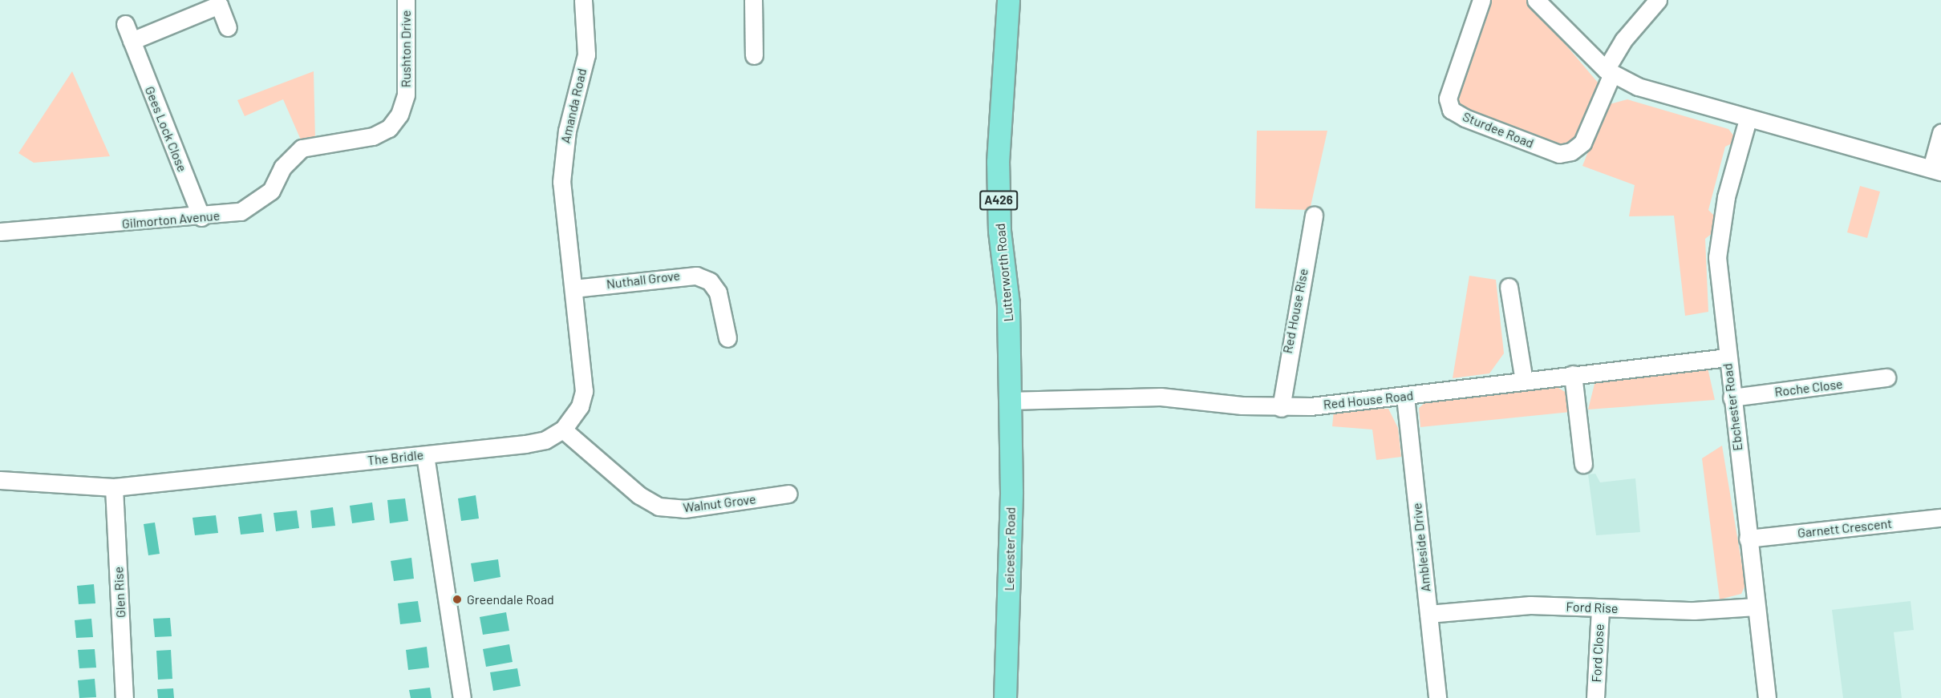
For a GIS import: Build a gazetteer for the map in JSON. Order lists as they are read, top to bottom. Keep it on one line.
{"streets":{"main road":["A426","Lutterworth Road","Leicester Road"],"street":["Rushton Drive","Amanda Road","Gees Lock Close","Sturdee Road","Gilmorton Avenue","Nuthall Grove","Red House Rise","Roche Close","Red House Road","Ebchester Road","The Bridle","Walnut Grove","Garnett Crescent","Ambleside Drive","Glen Rise","Ford Rise","Ford Close"]},"crossings":[["Rushton Drive","Gilmorton Avenue"],["Amanda Road","The Bridle"],["Gees Lock Close","Gilmorton Avenue"],["Lutterworth Road","Red House Road"],["Lutterworth Road","Leicester Road"],["Nuthall Grove","The Bridle"],["Red House Rise","Red House Road"],["Roche Close","Ebchester Road"],["Red House Road","Ebchester Road"],["Red House Road","Ambleside Drive"],["Red House Road","Leicester Road"],["Ebchester Road","Garnett Crescent"],["Ebchester Road","Ford Rise"],["The Bridle","Walnut Grove"],["The Bridle","Glen Rise"],["Ambleside Drive","Ford Rise"],["Ford Rise","Ford Close"]],"places":["Greendale Road"]}
